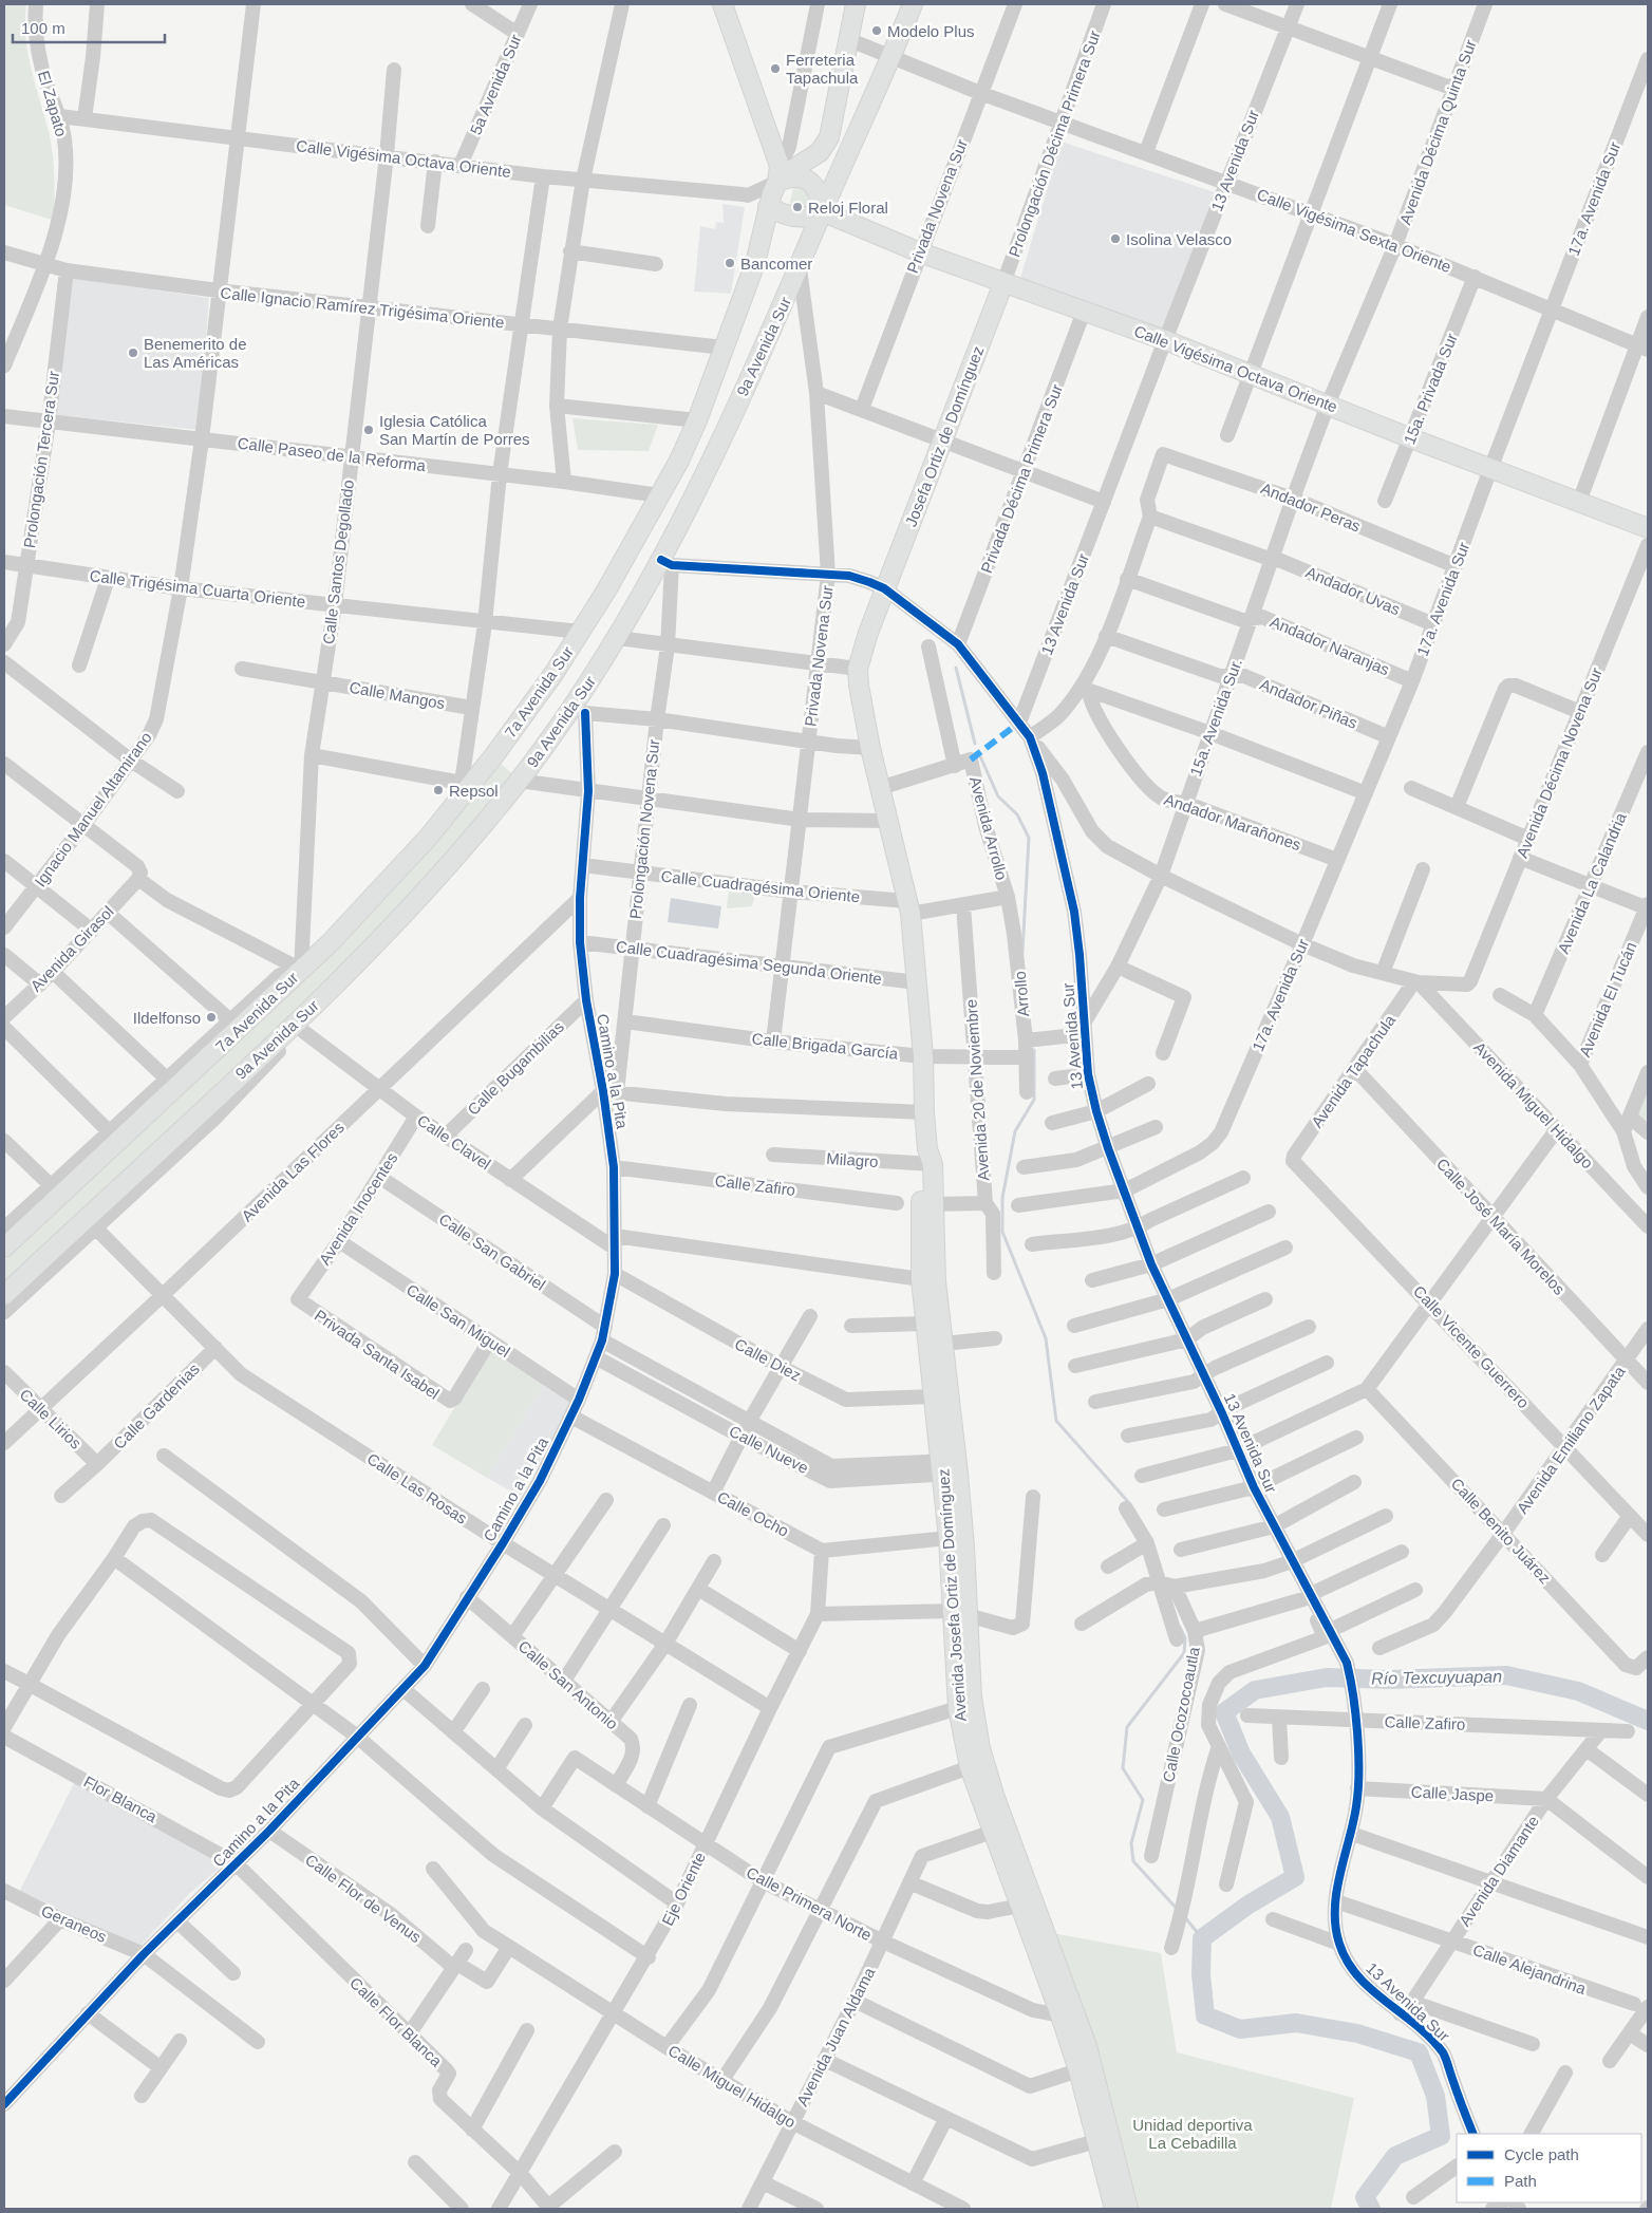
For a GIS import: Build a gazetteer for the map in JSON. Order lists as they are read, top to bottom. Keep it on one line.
{"streets":{"main road":["Calle Vigésima Octava Oriente","9a Avenida Sur","Josefa Ortiz de Domínguez","7a Avenida Sur","Avenida Josefa Ortiz de Domínguez"],"street":["5a Avenida Sur","El Zapato","Avenida Décima Quinta Sur","Prolongación Décima Primera Sur","13 Avenida Sur","17a. Avenida Sur","Privada Novena Sur","Calle Vigésima Sexta Oriente","Calle Ignacio Ramírez Trigésima Oriente","15a. Privada Sur","Calle Paseo de la Reforma","Prolongación Tercera Sur","Privada Décima Primera Sur","Andador Peras","Calle Santos Degollado","Calle Trigésima Cuarta Oriente","Andador Uvas","Andador Naranjas","Calle Mangos","Andador Piñas","15a. Avenida Sur.","Avenida Décima Novena Sur","Ignacio Manuel Altamirano","Andador Marañones","Avenida Arrollo","Prolongación Novena Sur","Avenida La Calandria","Calle Cuadragésima Oriente","Avenida Girasol","Calle Cuadragésima Segunda Oriente","Arrollo","Avenida El Tucán","Calle Brigada García","Calle Bugambilias","Camino a la Pita","Avenida Tapachula","Avenida 20 de Noviembre","Avenida Miguel Hidalgo","Calle Clavel","Milagro","Avenida Las Flores","Calle Zafiro","Avenida Inocentes","Calle José María Morelos","Calle San Gabriel","Calle San Miguel","Calle Vicente Guerrero","Privada Santa Isabel","Calle Diez","Calle Gardenias","Calle Lirios","Avenida Emiliano Zapata","Calle Nueve","Calle Las Rosas","Calle Ocho","Calle Benito Juárez","Calle San Antonio","Calle Ocozocoautla","Calle Jaspe","Flor Blanca","Avenida Diamante","Eje Oriente","Calle Flor de Venus","Calle Primera Norte","Geraneos","Calle Alejandrina","Calle Flor Blanca","Avenida Juan Aldama","Calle Miguel Hidalgo"]},"crossings":[["5a Avenida Sur","Calle Vigésima Octava Oriente"],["El Zapato","Calle Vigésima Octava Oriente"],["El Zapato","Calle Ignacio Ramírez Trigésima Oriente"],["Avenida Décima Quinta Sur","Calle Vigésima Octava Oriente"],["Avenida Décima Quinta Sur","Calle Vigésima Sexta Oriente"],["Avenida Décima Quinta Sur","15a. Avenida Sur."],["Prolongación Décima Primera Sur","Calle Vigésima Octava Oriente"],["Prolongación Décima Primera Sur","Calle Vigésima Sexta Oriente"],["Prolongación Décima Primera Sur","Josefa Ortiz de Domínguez"],["Calle Vigésima Octava Oriente","13 Avenida Sur"],["Calle Vigésima Octava Oriente","17a. Avenida Sur"],["Calle Vigésima Octava Oriente","Privada Novena Sur"],["Calle Vigésima Octava Oriente","9a Avenida Sur"],["Calle Vigésima Octava Oriente","15a. Privada Sur"],["Calle Vigésima Octava Oriente","Josefa Ortiz de Domínguez"],["Calle Vigésima Octava Oriente","Privada Décima Primera Sur"],["Calle Vigésima Octava Oriente","Calle Santos Degollado"],["Calle Vigésima Octava Oriente","7a Avenida Sur"],["Calle Vigésima Octava Oriente","15a. Avenida Sur."],["Calle Vigésima Octava Oriente","Ignacio Manuel Altamirano"],["13 Avenida Sur","17a. Avenida Sur"],["13 Avenida Sur","Calle Vigésima Sexta Oriente"],["13 Avenida Sur","15a. Avenida Sur."],["13 Avenida Sur","Calle Zafiro"],["13 Avenida Sur","Calle Ocozocoautla"],["13 Avenida Sur","Calle Jaspe"],["13 Avenida Sur","Avenida Diamante"],["13 Avenida Sur","Calle Alejandrina"],["17a. Avenida Sur","Calle Vigésima Sexta Oriente"],["17a. Avenida Sur","Andador Peras"],["17a. Avenida Sur","Andador Uvas"],["17a. Avenida Sur","Andador Naranjas"],["17a. Avenida Sur","Andador Piñas"],["17a. Avenida Sur","Andador Marañones"],["Privada Novena Sur","Calle Vigésima Sexta Oriente"],["Privada Novena Sur","9a Avenida Sur"],["Privada Novena Sur","Calle Cuadragésima Oriente"],["Privada Novena Sur","Calle Cuadragésima Segunda Oriente"],["Privada Novena Sur","Calle Brigada García"],["Calle Vigésima Sexta Oriente","9a Avenida Sur"],["Calle Vigésima Sexta Oriente","15a. Privada Sur"],["Calle Ignacio Ramírez Trigésima Oriente","Prolongación Tercera Sur"],["Calle Ignacio Ramírez Trigésima Oriente","Calle Santos Degollado"],["Calle Ignacio Ramírez Trigésima Oriente","7a Avenida Sur"],["Calle Ignacio Ramírez Trigésima Oriente","Ignacio Manuel Altamirano"],["9a Avenida Sur","7a Avenida Sur"],["9a Avenida Sur","Prolongación Novena Sur"],["9a Avenida Sur","Camino a la Pita"],["Josefa Ortiz de Domínguez","Avenida Josefa Ortiz de Domínguez"],["Calle Paseo de la Reforma","Prolongación Tercera Sur"],["Calle Paseo de la Reforma","Calle Santos Degollado"],["Calle Paseo de la Reforma","7a Avenida Sur"],["Calle Paseo de la Reforma","Ignacio Manuel Altamirano"],["Prolongación Tercera Sur","Calle Trigésima Cuarta Oriente"],["Andador Peras","Andador Uvas"],["Andador Peras","15a. Avenida Sur."],["Calle Santos Degollado","Calle Trigésima Cuarta Oriente"],["Calle Santos Degollado","7a Avenida Sur"],["Calle Santos Degollado","Calle Mangos"],["Calle Trigésima Cuarta Oriente","7a Avenida Sur"],["Calle Trigésima Cuarta Oriente","Ignacio Manuel Altamirano"],["Andador Uvas","15a. Avenida Sur."],["Andador Naranjas","15a. Avenida Sur."],["Andador Piñas","15a. Avenida Sur."],["15a. Avenida Sur.","Andador Marañones"],["Avenida Décima Novena Sur","Avenida Tapachula"],["Avenida Décima Novena Sur","Avenida Miguel Hidalgo"],["Avenida Arrollo","Calle Cuadragésima Oriente"],["Avenida Arrollo","Arrollo"],["Prolongación Novena Sur","Calle Cuadragésima Oriente"],["Prolongación Novena Sur","Calle Cuadragésima Segunda Oriente"],["Prolongación Novena Sur","Calle Brigada García"],["Prolongación Novena Sur","Camino a la Pita"],["Calle Cuadragésima Oriente","Arrollo"],["Calle Cuadragésima Oriente","Camino a la Pita"],["Calle Cuadragésima Oriente","Avenida 20 de Noviembre"],["Calle Cuadragésima Oriente","Avenida Josefa Ortiz de Domínguez"],["Calle Cuadragésima Segunda Oriente","Camino a la Pita"],["Calle Cuadragésima Segunda Oriente","Avenida Josefa Ortiz de Domínguez"],["Arrollo","Calle Brigada García"],["Calle Brigada García","Avenida 20 de Noviembre"],["Calle Brigada García","Avenida Josefa Ortiz de Domínguez"],["Calle Bugambilias","Camino a la Pita"],["Calle Bugambilias","Calle Clavel"],["Camino a la Pita","Calle Clavel"],["Camino a la Pita","Avenida Las Flores"],["Camino a la Pita","Calle Zafiro"],["Camino a la Pita","Calle San Gabriel"],["Camino a la Pita","Calle San Miguel"],["Camino a la Pita","Calle Diez"],["Camino a la Pita","Calle Nueve"],["Camino a la Pita","Calle Las Rosas"],["Camino a la Pita","Calle Ocho"],["Camino a la Pita","Calle San Antonio"],["Camino a la Pita","Flor Blanca"],["Camino a la Pita","Calle Flor de Venus"],["Camino a la Pita","Geraneos"],["Camino a la Pita","Calle Flor Blanca"],["Avenida Tapachula","Avenida Miguel Hidalgo"],["Avenida Tapachula","Calle José María Morelos"],["Avenida Tapachula","Calle Vicente Guerrero"],["Calle Clavel","Avenida Las Flores"],["Calle Clavel","Avenida Inocentes"],["Milagro","Avenida Josefa Ortiz de Domínguez"],["Avenida Las Flores","Calle Lirios"],["Avenida Las Flores","Calle Las Rosas"],["Calle Zafiro","Avenida Diamante"],["Avenida Inocentes","Calle San Gabriel"],["Avenida Inocentes","Calle San Miguel"],["Avenida Inocentes","Privada Santa Isabel"],["Calle José María Morelos","Avenida Emiliano Zapata"],["Calle San Gabriel","Calle Nueve"],["Calle San Miguel","Privada Santa Isabel"],["Calle Vicente Guerrero","Avenida Emiliano Zapata"],["Calle Diez","Avenida Josefa Ortiz de Domínguez"],["Calle Gardenias","Calle Lirios"],["Calle Gardenias","Calle Las Rosas"],["Avenida Emiliano Zapata","Calle Benito Juárez"],["Calle Nueve","Avenida Josefa Ortiz de Domínguez"],["Calle Las Rosas","Eje Oriente"],["Calle Ocho","Eje Oriente"],["Avenida Josefa Ortiz de Domínguez","Calle Primera Norte"],["Avenida Josefa Ortiz de Domínguez","Avenida Juan Aldama"],["Calle San Antonio","Calle Primera Norte"],["Calle Jaspe","Avenida Diamante"],["Flor Blanca","Calle Flor Blanca"],["Avenida Diamante","Calle Alejandrina"],["Eje Oriente","Calle Primera Norte"],["Eje Oriente","Calle Flor Blanca"],["Eje Oriente","Calle Miguel Hidalgo"],["Calle Primera Norte","Avenida Juan Aldama"],["Avenida Juan Aldama","Calle Miguel Hidalgo"]],"water":["Río Texcuyuapan"],"parks":["Unidad deportiva La Cebadilla"],"places":["Modelo Plus","Ferreteria Tapachula","Reloj Floral","Isolina Velasco","Bancomer","Benemerito de Las Américas","Iglesia Católica San Martín de Porres","Repsol","Ildelfonso"],"legend":["Cycle path","Path"],"scale_bar":"100 m"}
